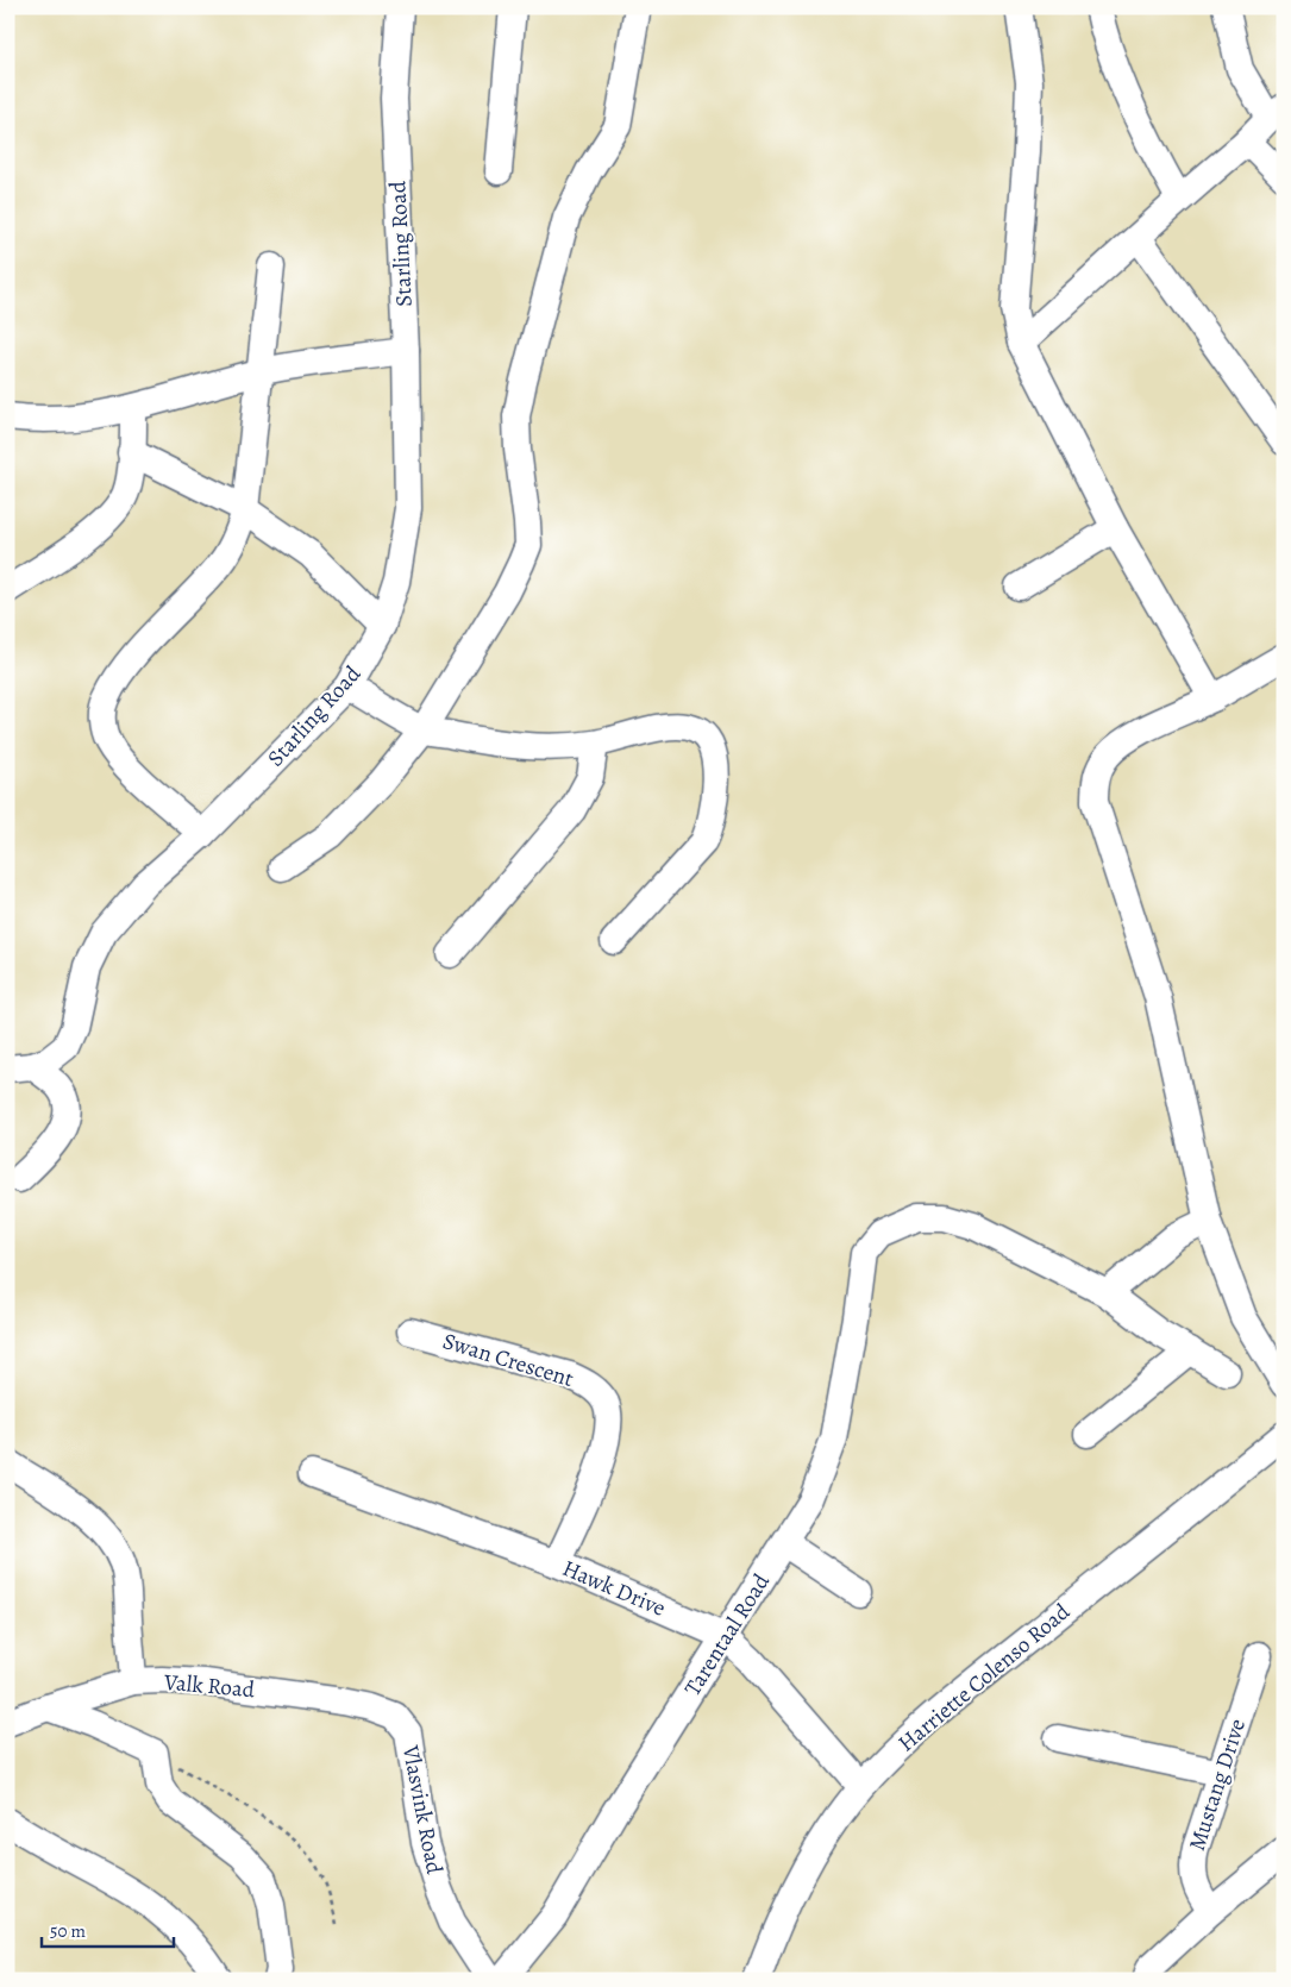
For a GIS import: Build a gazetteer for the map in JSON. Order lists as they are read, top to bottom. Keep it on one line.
{"streets":{"street":["Starling Road","Swan Crescent","Hawk Drive","Tarentaal Road","Harriette Colenso Road","Valk Road","Mustang Drive","Vlasvink Road"]},"crossings":[["Swan Crescent","Hawk Drive"],["Hawk Drive","Tarentaal Road"],["Hawk Drive","Harriette Colenso Road"],["Valk Road","Vlasvink Road"]],"scale_bar":"50 m"}
